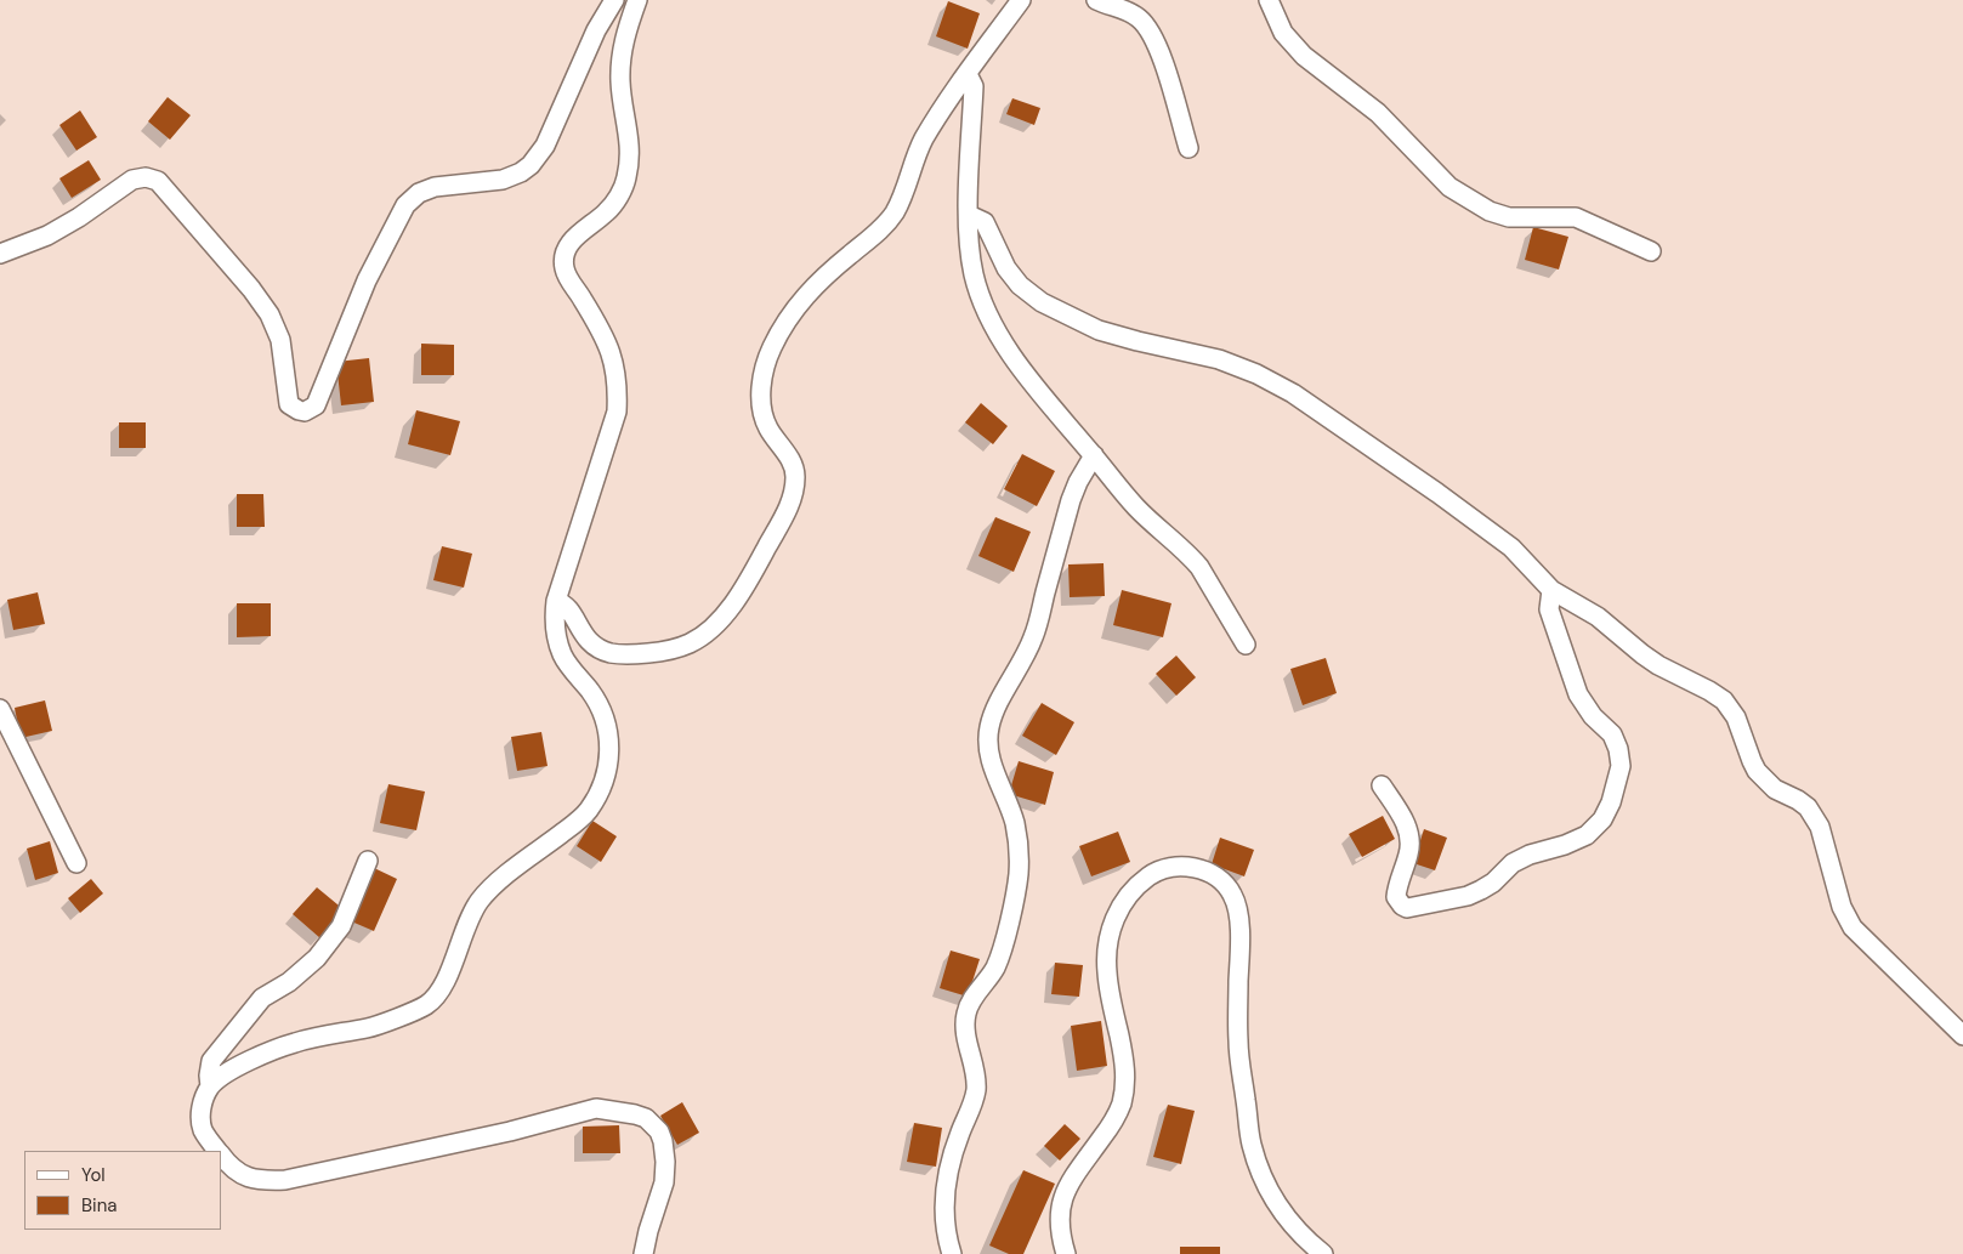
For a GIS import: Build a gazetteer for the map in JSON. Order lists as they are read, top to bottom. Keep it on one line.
{"legend":["Yol","Bina"]}
